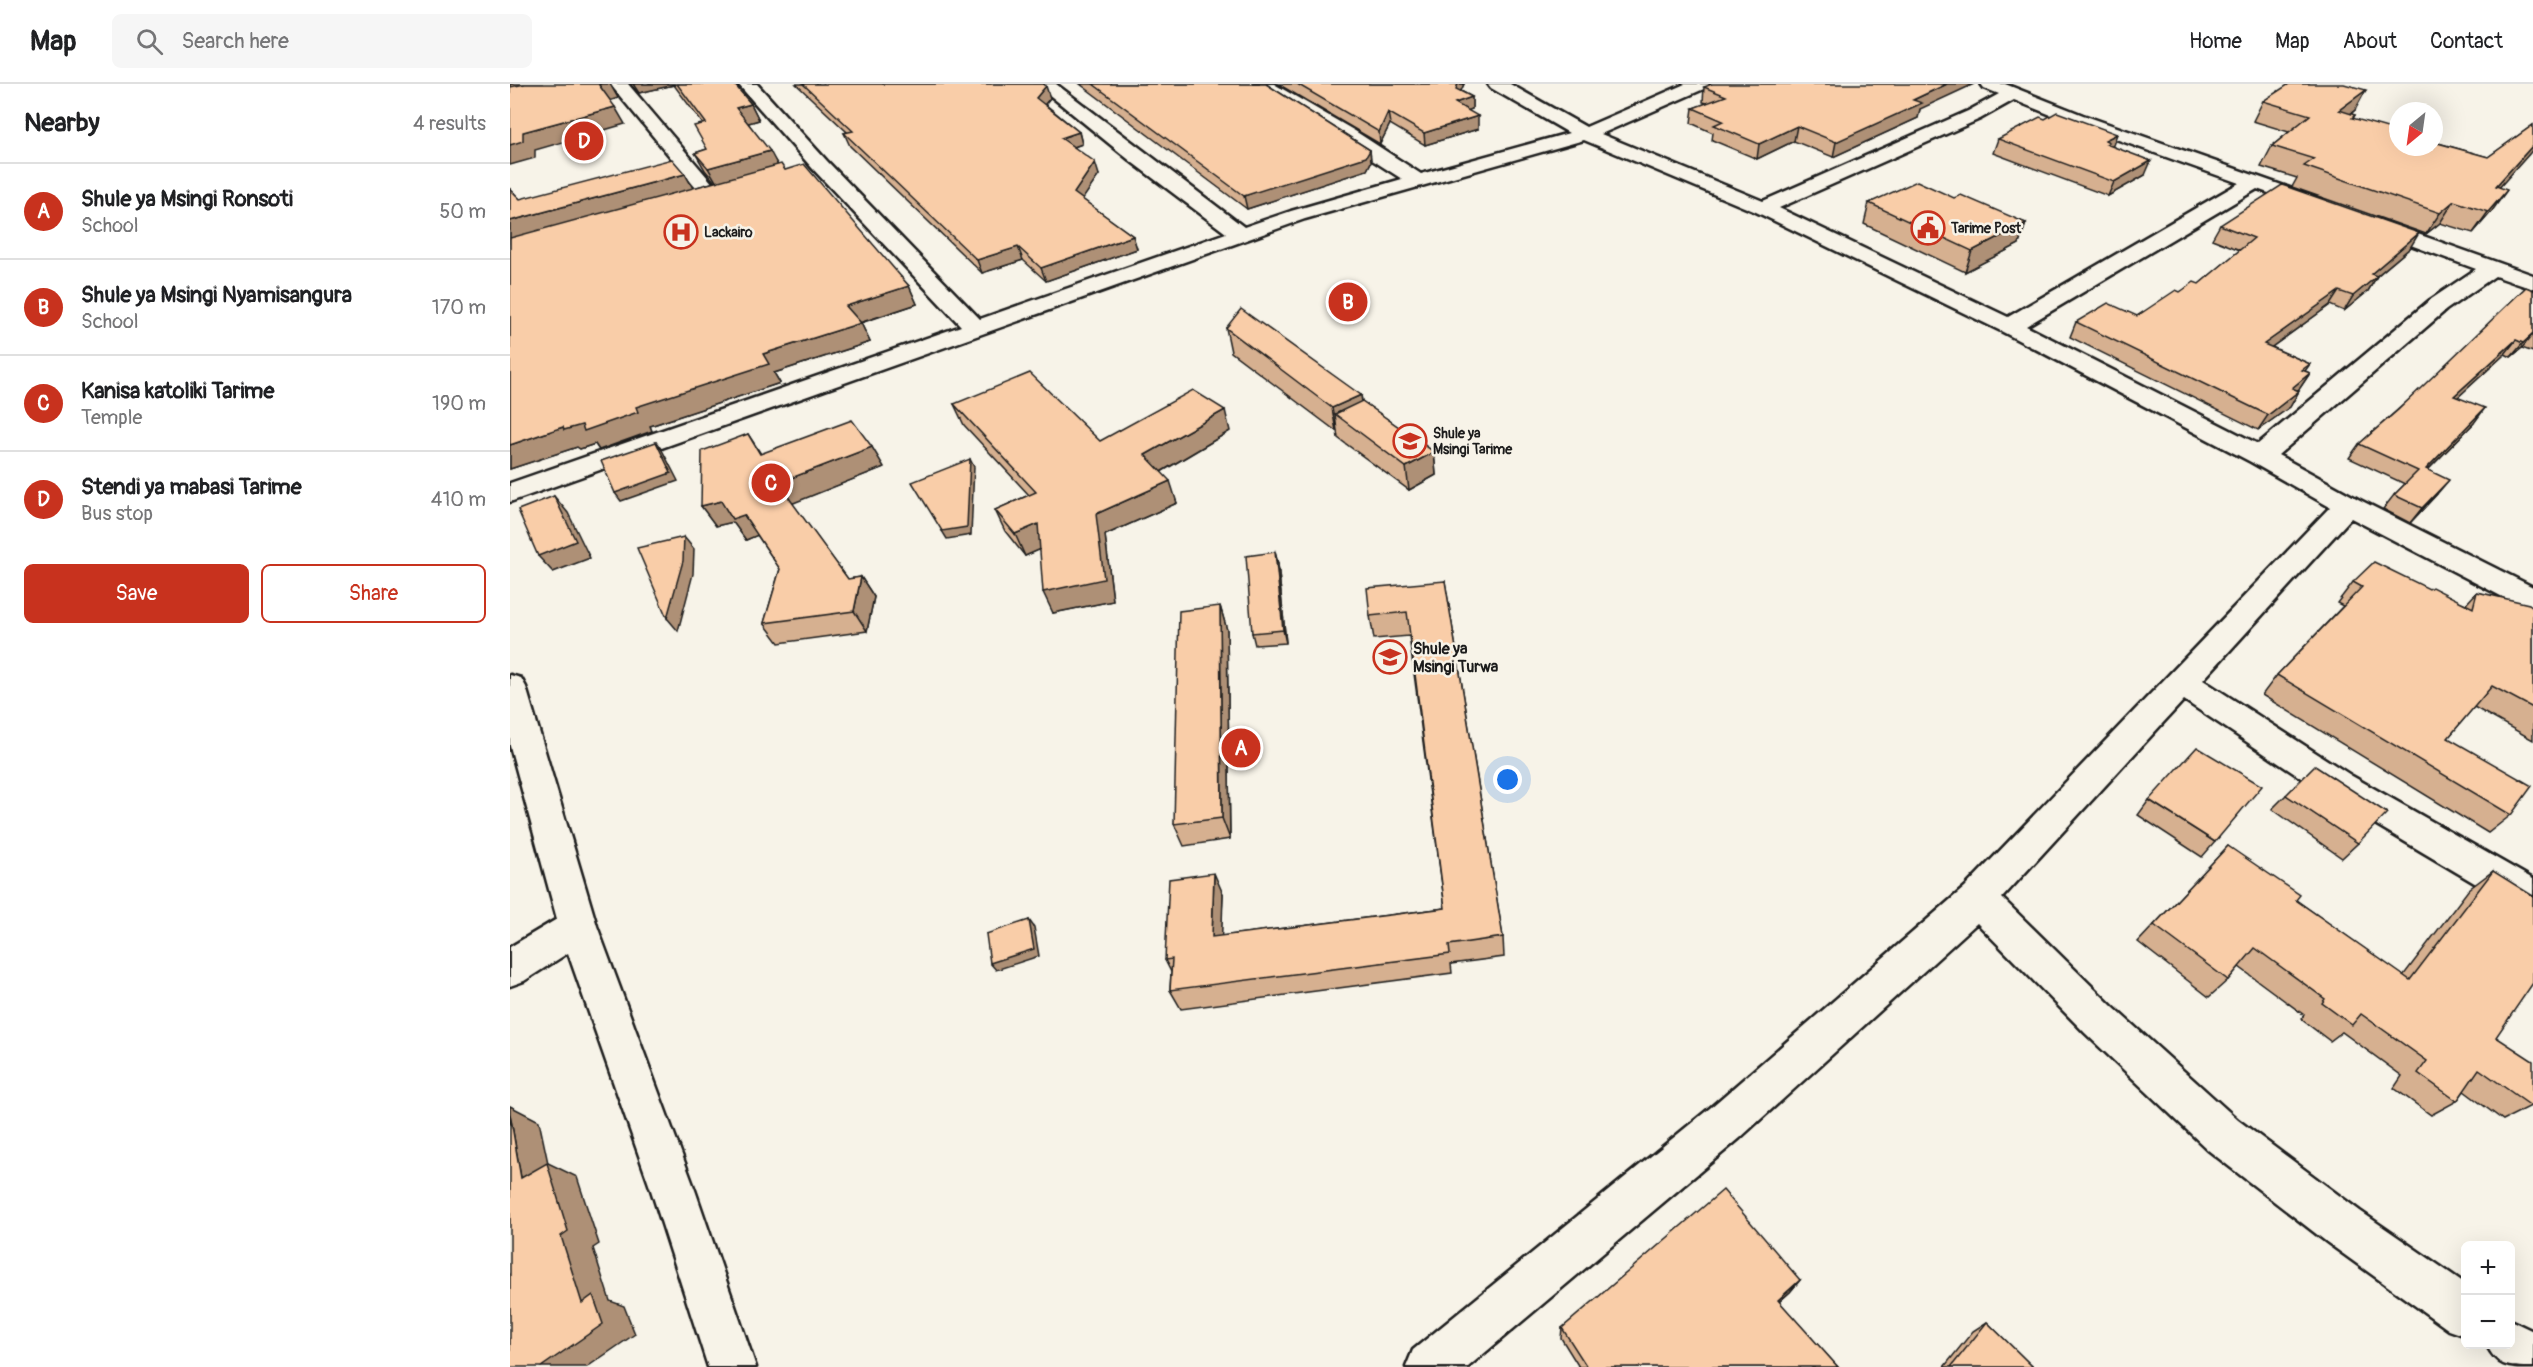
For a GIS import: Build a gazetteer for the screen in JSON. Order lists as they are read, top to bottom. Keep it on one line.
{"places":{"public building":["Tarime Post"],"hospital":["Lackairo"],"school or university":["Shule ya Msingi Tarime","Shule ya Msingi Turwa"]},"north":"bottom left","page":{"header":"Map","search":"Search here","nav":["Home","Map","About","Contact"],"heading":["Nearby","4 results"],"pins":["D","B","C","A"],"list":[{"mark":"A","name":"Shule ya Msingi Ronsoti","note":"School","value":"50 m"},{"mark":"B","name":"Shule ya Msingi Nyamisangura","note":"School","value":"170 m"},{"mark":"C","name":"Kanisa katoliki Tarime","note":"Temple","value":"190 m"},{"mark":"D","name":"Stendi ya mabasi Tarime","note":"Bus stop","value":"410 m"}],"buttons":["Save","Share"],"map_buttons":["+","−"]}}
